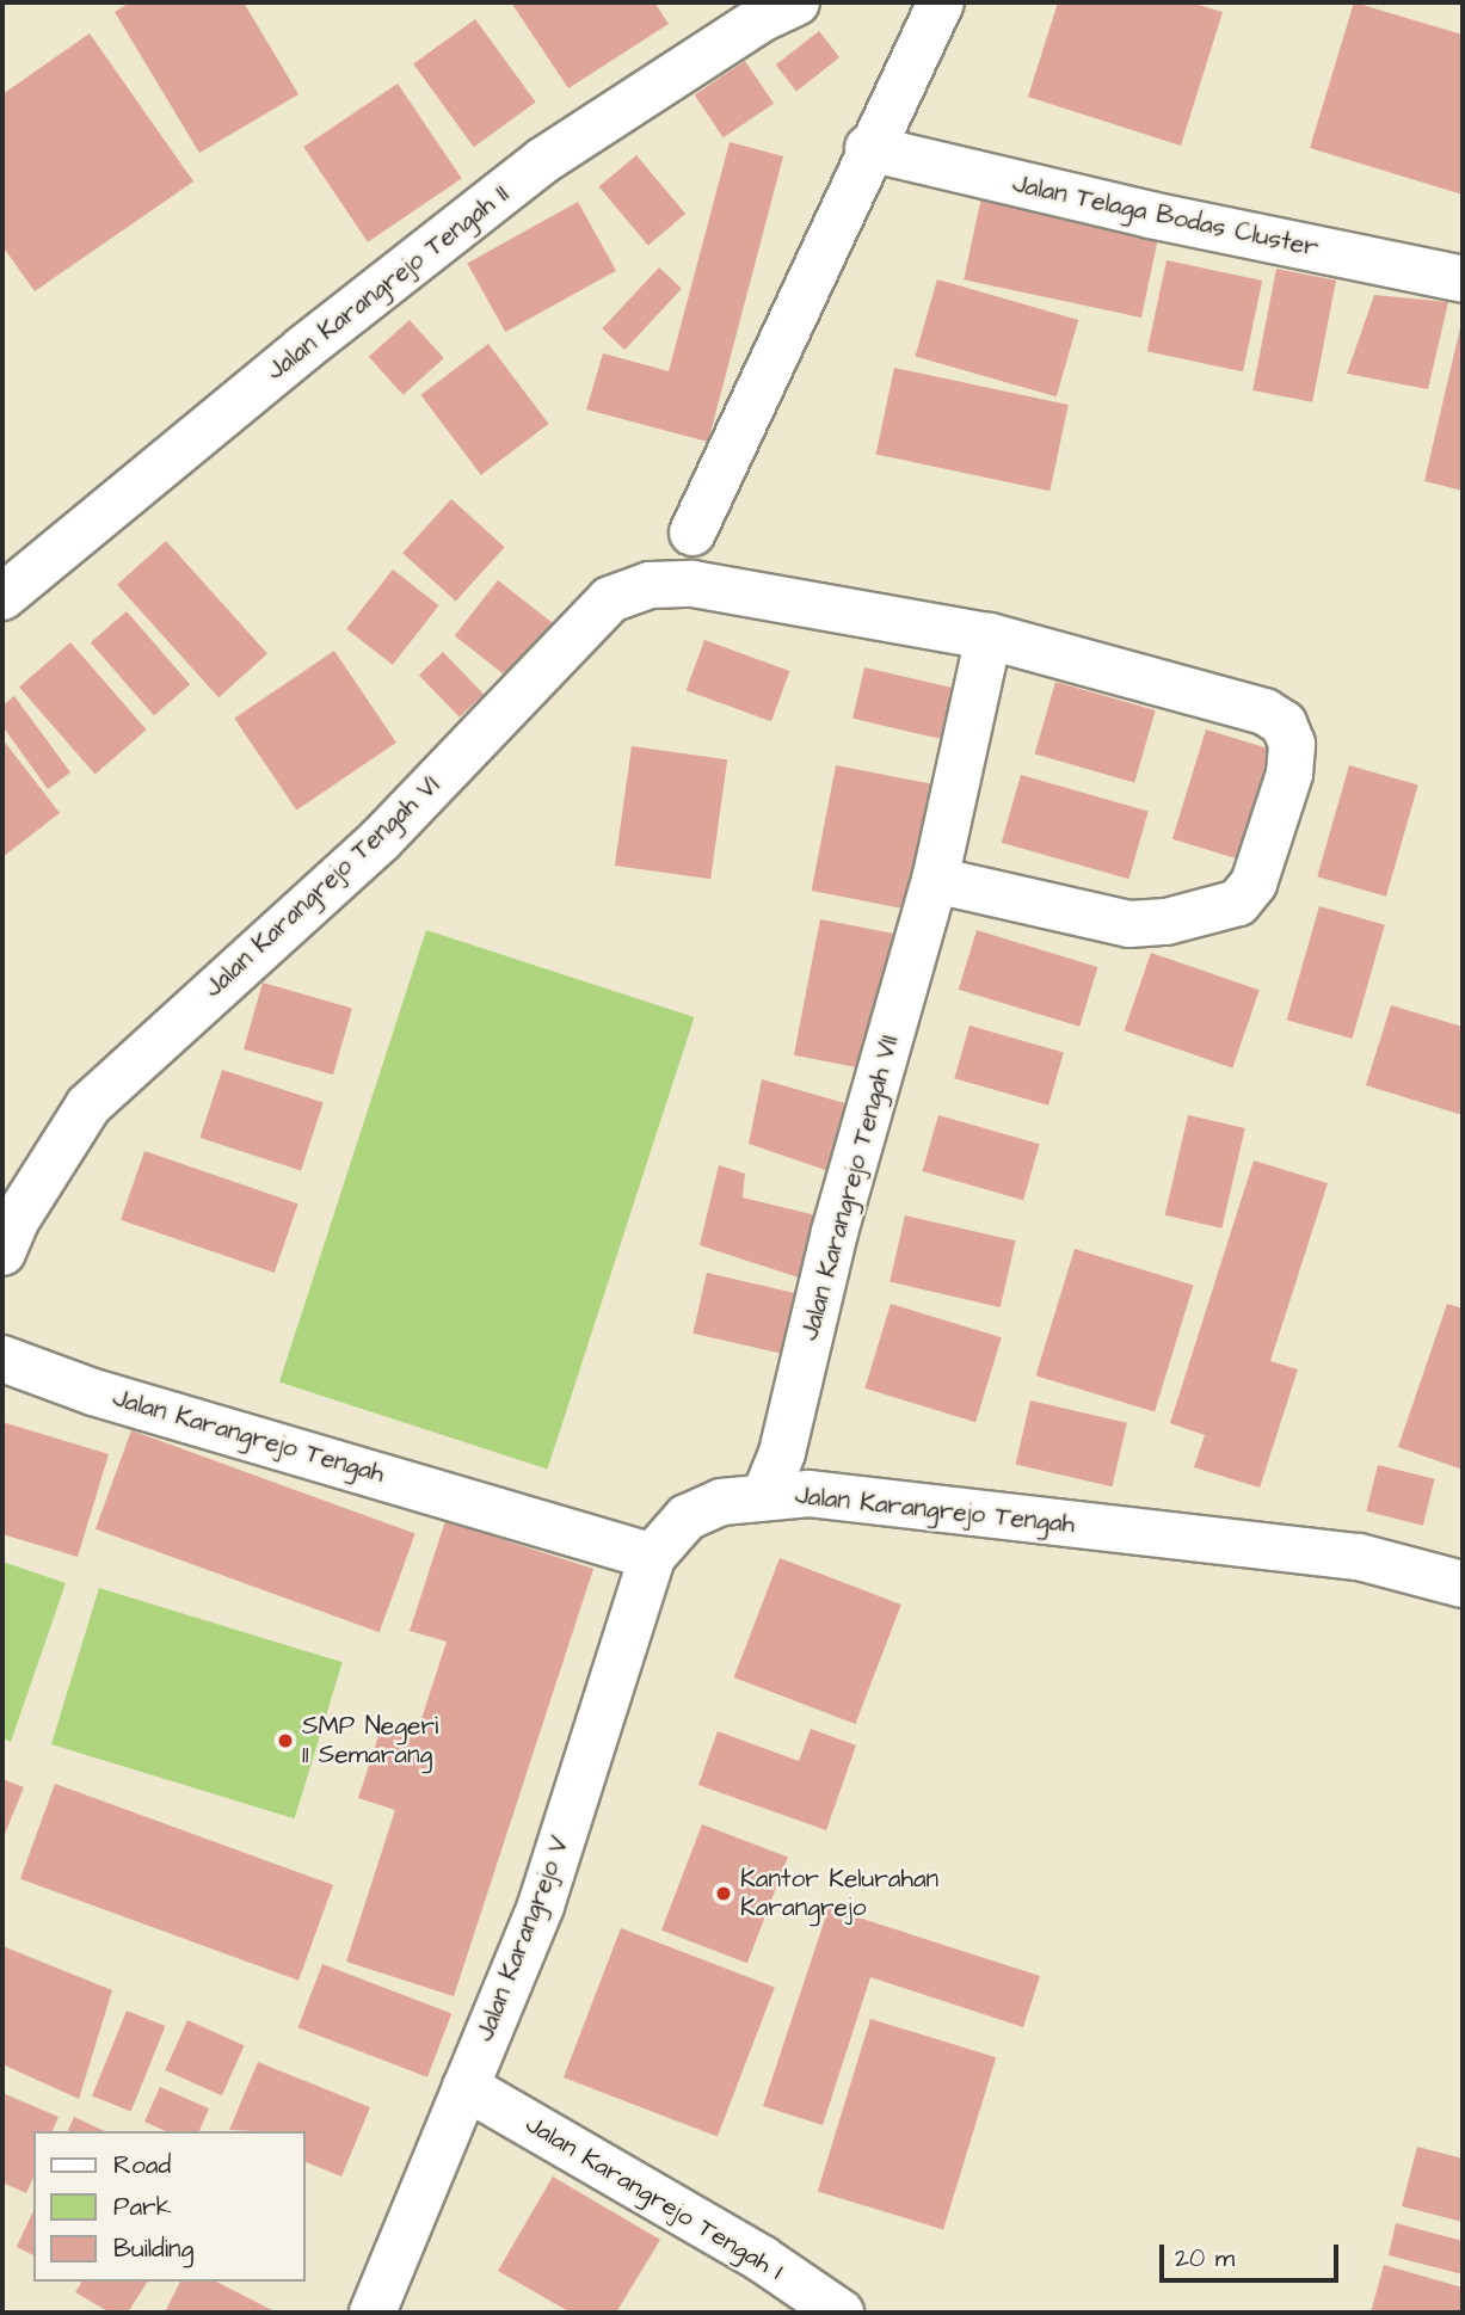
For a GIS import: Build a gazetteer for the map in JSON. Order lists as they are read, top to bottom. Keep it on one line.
{"streets":{"street":["Jalan Telaga Bodas Cluster","Jalan Karangrejo Tengah II","Jalan Karangrejo Tengah VI","Jalan Karangrejo Tengah VII","Jalan Karangrejo Tengah","Jalan Karangrejo V","Jalan Karangrejo Tengah I"]},"crossings":[["Jalan Karangrejo Tengah VI","Jalan Karangrejo Tengah VII"],["Jalan Karangrejo Tengah VII","Jalan Karangrejo Tengah"],["Jalan Karangrejo Tengah","Jalan Karangrejo V"],["Jalan Karangrejo V","Jalan Karangrejo Tengah I"]],"places":["SMP Negeri 11 Semarang","Kantor Kelurahan Karangrejo"],"legend":["Road","Park","Building"],"scale_bar":"20 m"}
